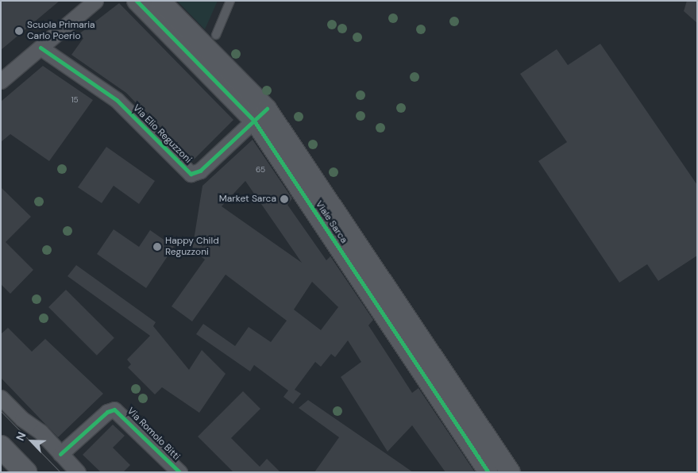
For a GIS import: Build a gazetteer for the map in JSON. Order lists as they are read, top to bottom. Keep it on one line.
{"streets":{"street":["Via Elio Reguzzoni","Viale Sarca","Via Romolo Bitti"]},"crossings":[["Via Elio Reguzzoni","Viale Sarca"]],"places":["Scuola Primaria Carlo Poerio","Market Sarca","Happy Child Reguzzoni"],"house_numbers":["15","65"],"north":"top left"}
